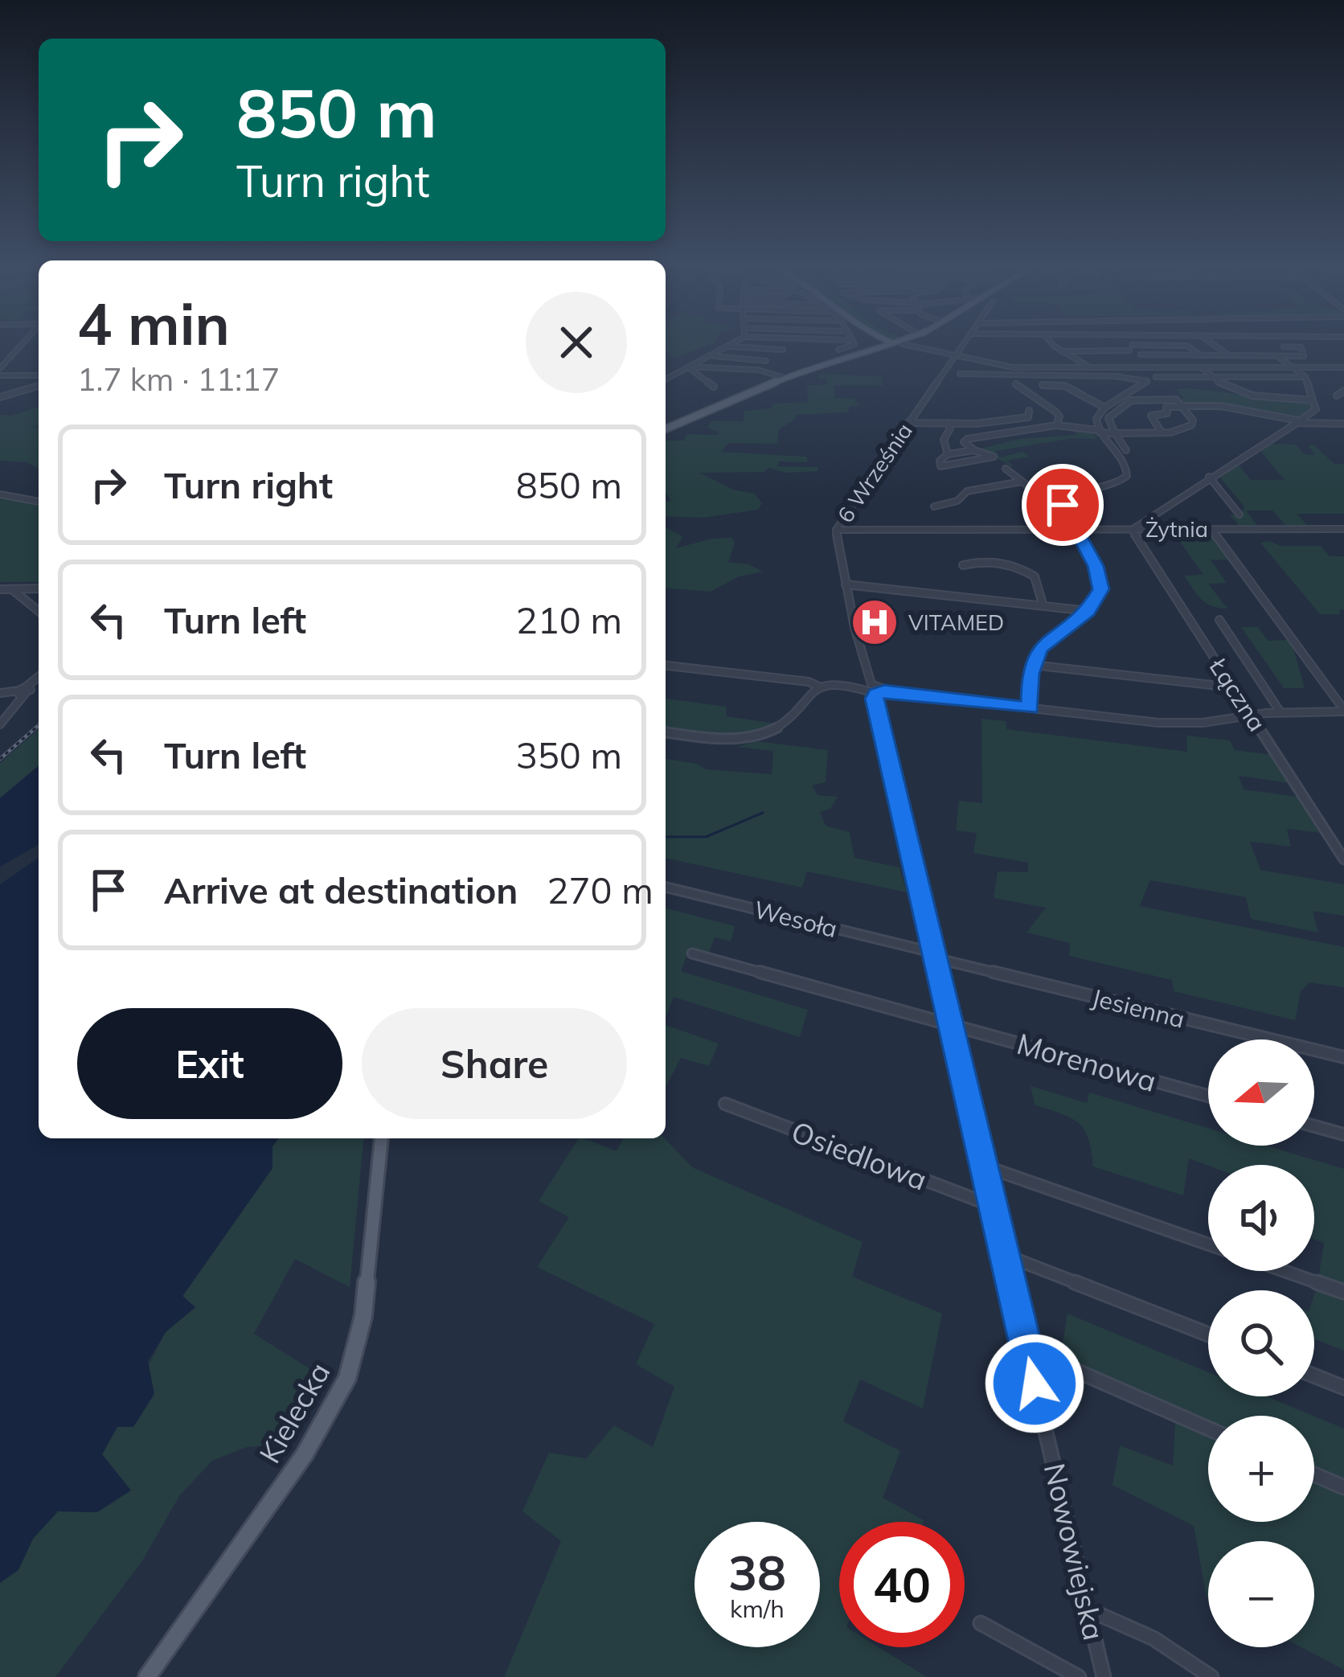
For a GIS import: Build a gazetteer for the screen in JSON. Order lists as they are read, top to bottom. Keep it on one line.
{"streets":{"main road":["Kielecka"],"street":["6 Września","Żytnia","Łączna","Wesoła","Jesienna","Morenowa","Osiedlowa","Nowowiejska"]},"crossings":[["6 Września","Żytnia"],["6 Września","Nowowiejska"],["Żytnia","Łączna"],["Wesoła","Jesienna"],["Wesoła","Nowowiejska"],["Jesienna","Nowowiejska"],["Morenowa","Nowowiejska"],["Osiedlowa","Nowowiejska"]],"places":{"hospital":["VITAMED"]},"north":"left","page":{"turn":["850 m","Turn right"],"heading":["4 min","1.7 km · 11:17"],"list":[{"name":"Turn right","value":"850 m"},{"name":"Turn left","value":"210 m"},{"name":"Turn left","value":"350 m"},{"name":"Arrive at destination","value":"270 m"}],"buttons":["Exit","Share"],"map_buttons":["+","−"],"speed":"38 km/h","limit":"40"}}
